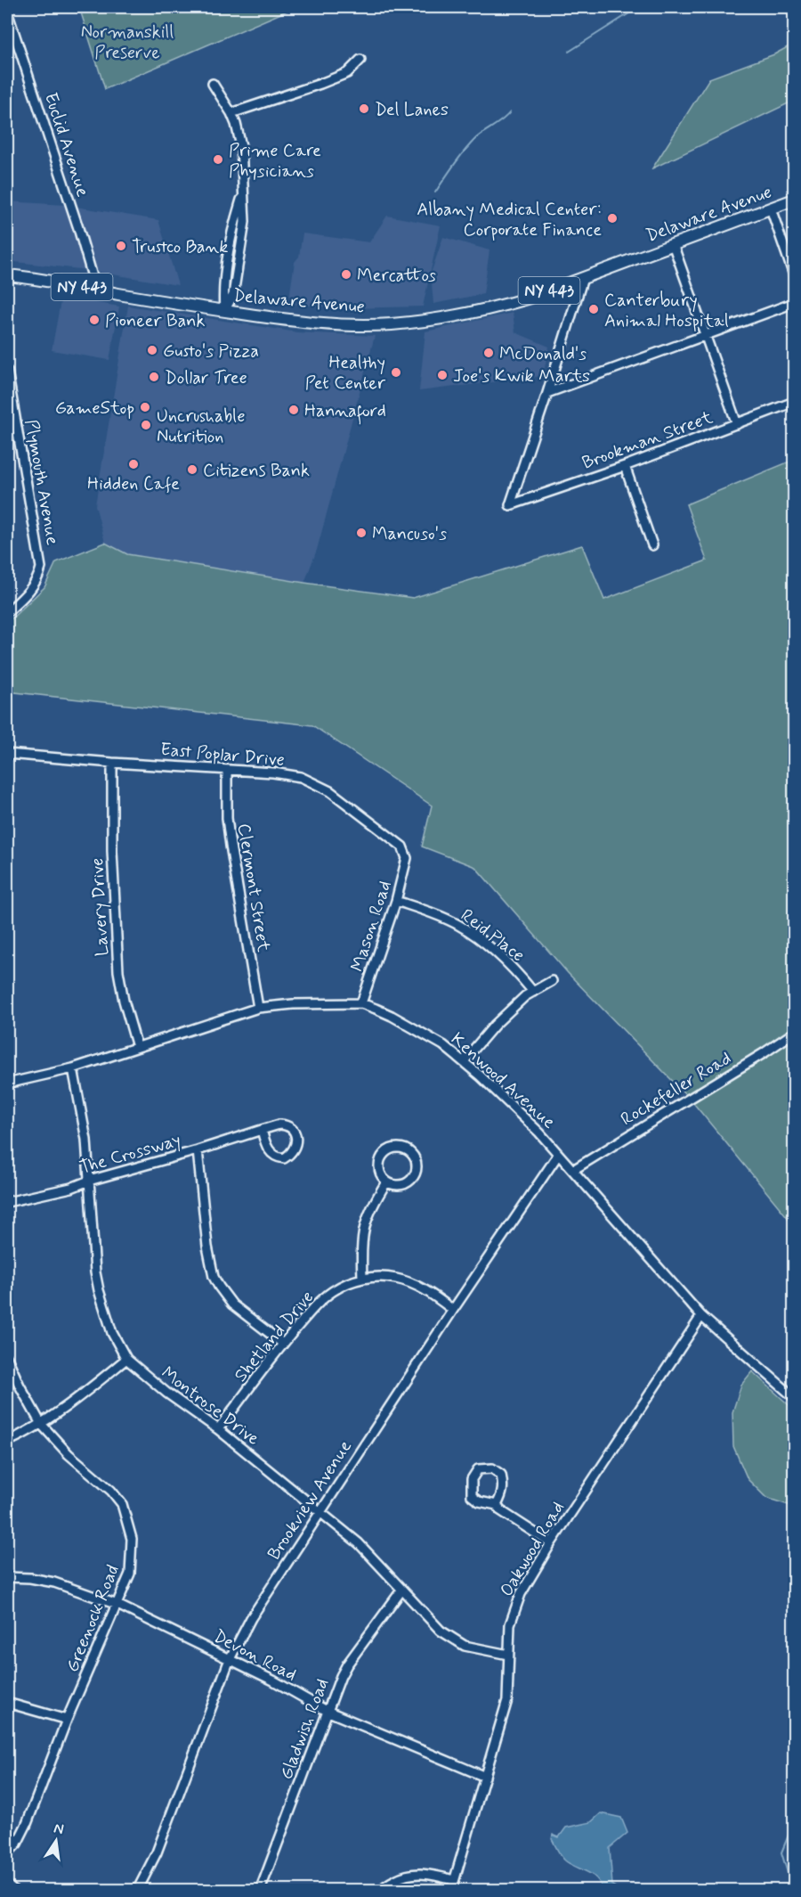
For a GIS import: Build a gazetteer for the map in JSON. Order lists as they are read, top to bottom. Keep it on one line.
{"streets":{"main road":["Delaware Avenue","NY 443"],"street":["Euclid Avenue","Brookman Street","Plymouth Avenue","East Poplar Drive","Clermont Street","Lavery Drive","Mason Road","Reid Place","Kenwood Avenue","Rockefeller Road","The Crossway","Shetland Drive","Montrose Drive","Brookview Avenue","Oakwood Road","Greenock Road","Devon Road","Gladwish Road"]},"crossings":[["Euclid Avenue","Delaware Avenue"],["East Poplar Drive","Clermont Street"],["East Poplar Drive","Lavery Drive"],["East Poplar Drive","Mason Road"],["Clermont Street","Kenwood Avenue"],["Lavery Drive","Kenwood Avenue"],["Mason Road","Reid Place"],["Mason Road","Kenwood Avenue"],["Kenwood Avenue","Rockefeller Road"],["Kenwood Avenue","Montrose Drive"],["Kenwood Avenue","Brookview Avenue"],["Kenwood Avenue","Oakwood Road"],["The Crossway","Montrose Drive"],["Shetland Drive","Montrose Drive"],["Shetland Drive","Brookview Avenue"],["Montrose Drive","Brookview Avenue"],["Montrose Drive","Oakwood Road"],["Montrose Drive","Gladwish Road"],["Brookview Avenue","Devon Road"],["Oakwood Road","Devon Road"],["Greenock Road","Devon Road"],["Devon Road","Gladwish Road"]],"parks":["Normanskill Preserve"],"places":["Del Lanes","Prime Care Physicians","Albany Medical Center: Corporate Finance","Trustco Bank","Mercattos","Canterbury Animal Hospital","Pioneer Bank","Gusto's Pizza","McDonald's","Healthy Pet Center","Joe's Kwik Marts","Dollar Tree","GameStop","Hannaford","Uncrushable Nutrition","Hidden Cafe","Citizens Bank","Mancuso's"],"north":"top"}
